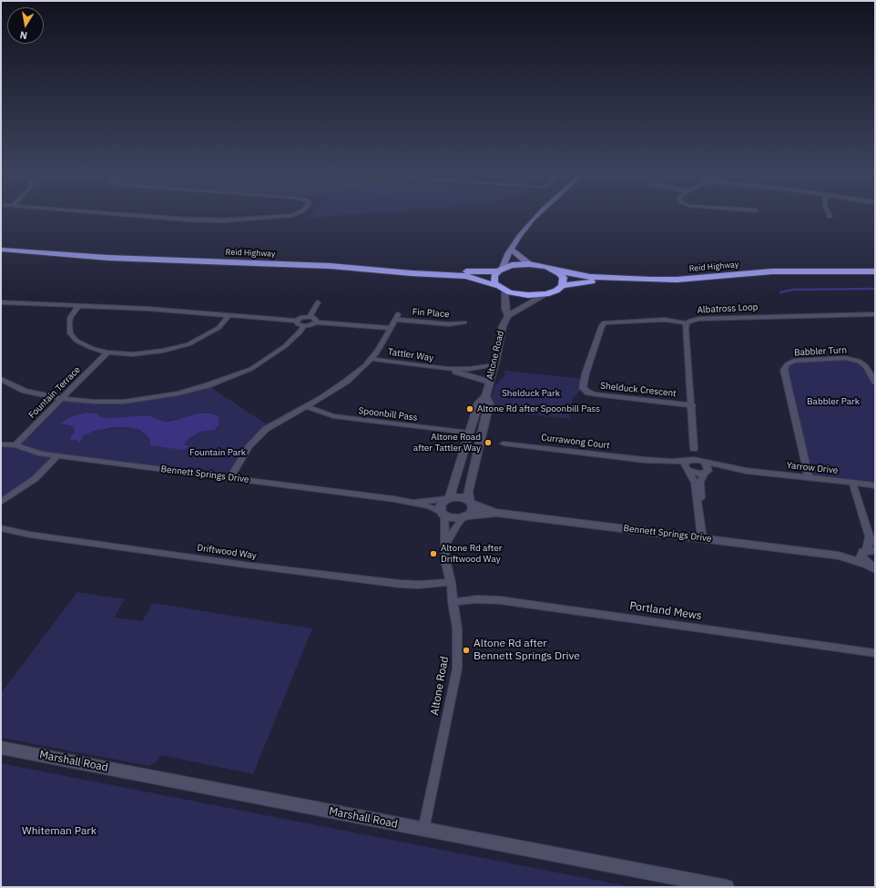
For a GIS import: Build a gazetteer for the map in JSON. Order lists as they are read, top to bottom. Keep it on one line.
{"streets":{"highway":["Reid Highway"],"street":["Albatross Loop","Fin Place","Babbler Turn","Tattler Way","Altone Road","Shelduck Crescent","Fountain Terrace","Spoonbill Pass","Currawong Court","Yarrow Drive","Bennett Springs Drive","Driftwood Way","Portland Mews","Marshall Road"]},"crossings":[["Albatross Loop","Shelduck Crescent"],["Babbler Turn","Yarrow Drive"],["Tattler Way","Altone Road"],["Altone Road","Spoonbill Pass"],["Altone Road","Bennett Springs Drive"],["Altone Road","Driftwood Way"],["Altone Road","Portland Mews"],["Altone Road","Marshall Road"],["Fountain Terrace","Bennett Springs Drive"]],"parks":["Shelduck Park","Babbler Park","Fountain Park","Whiteman Park"],"places":["Altone Rd after Spoonbill Pass","Altone Road after Tattler Way","Altone Rd after Driftwood Way","Altone Rd after Bennett Springs Drive"],"north":"bottom"}
